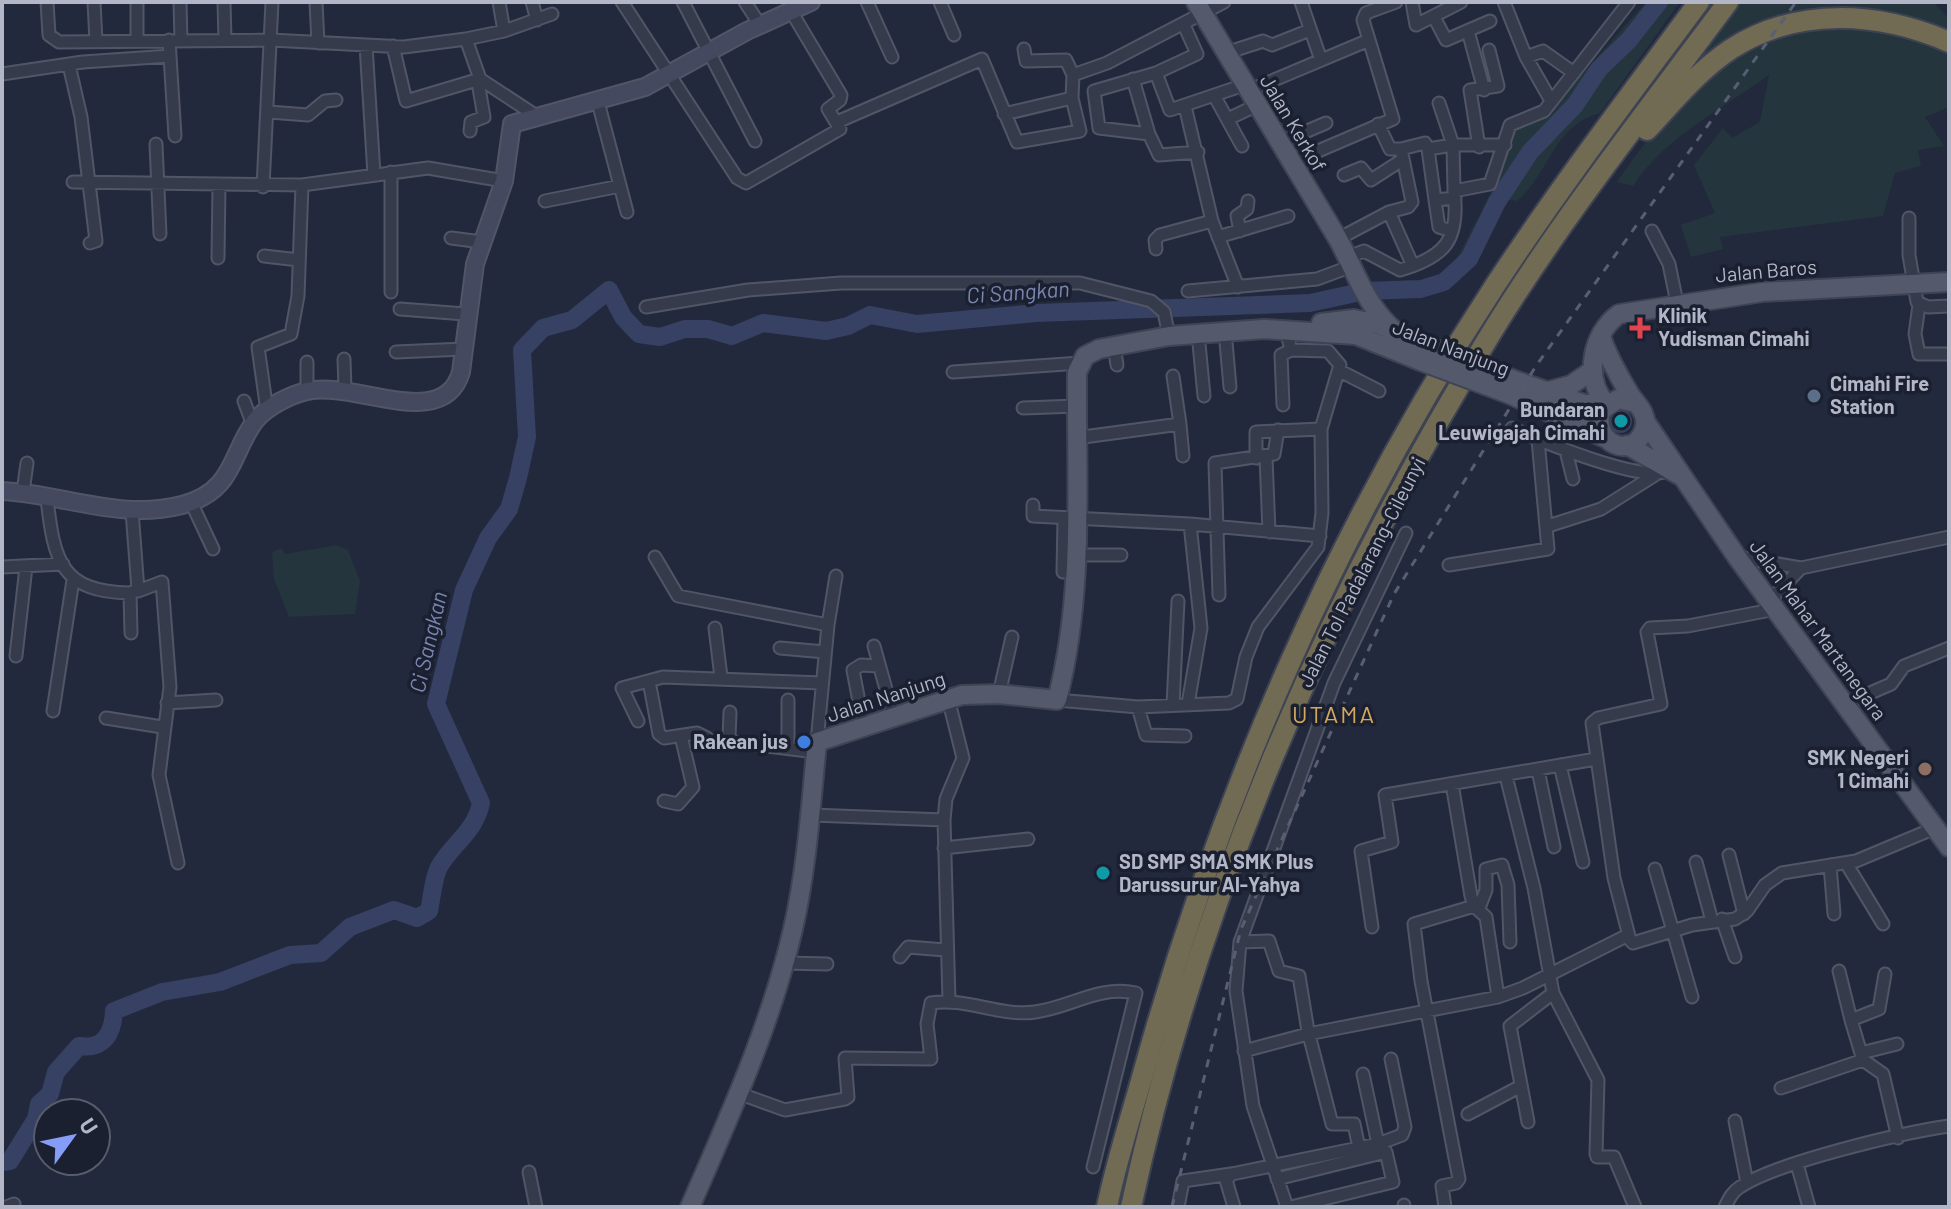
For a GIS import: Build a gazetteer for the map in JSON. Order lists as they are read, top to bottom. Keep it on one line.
{"streets":{"highway":["Jalan Tol Padalarang–Cileunyi"],"main road":["Jalan Kerkof","Jalan Baros","Jalan Nanjung","Jalan Mahar Martanegara"]},"crossings":[["Jalan Kerkof","Jalan Nanjung"],["Jalan Nanjung","Jalan Mahar Martanegara"]],"districts":["UTAMA"],"water":["Ci Sangkan"],"places":{"health":["Klinik Yudisman Cimahi"],"other":["Cimahi Fire Station","Bundaran Leuwigajah Cimahi","Rakean jus","SMK Negeri 1 Cimahi","SD SMP SMA SMK Plus Darussurur Al-Yahya"]},"north":"top right"}
